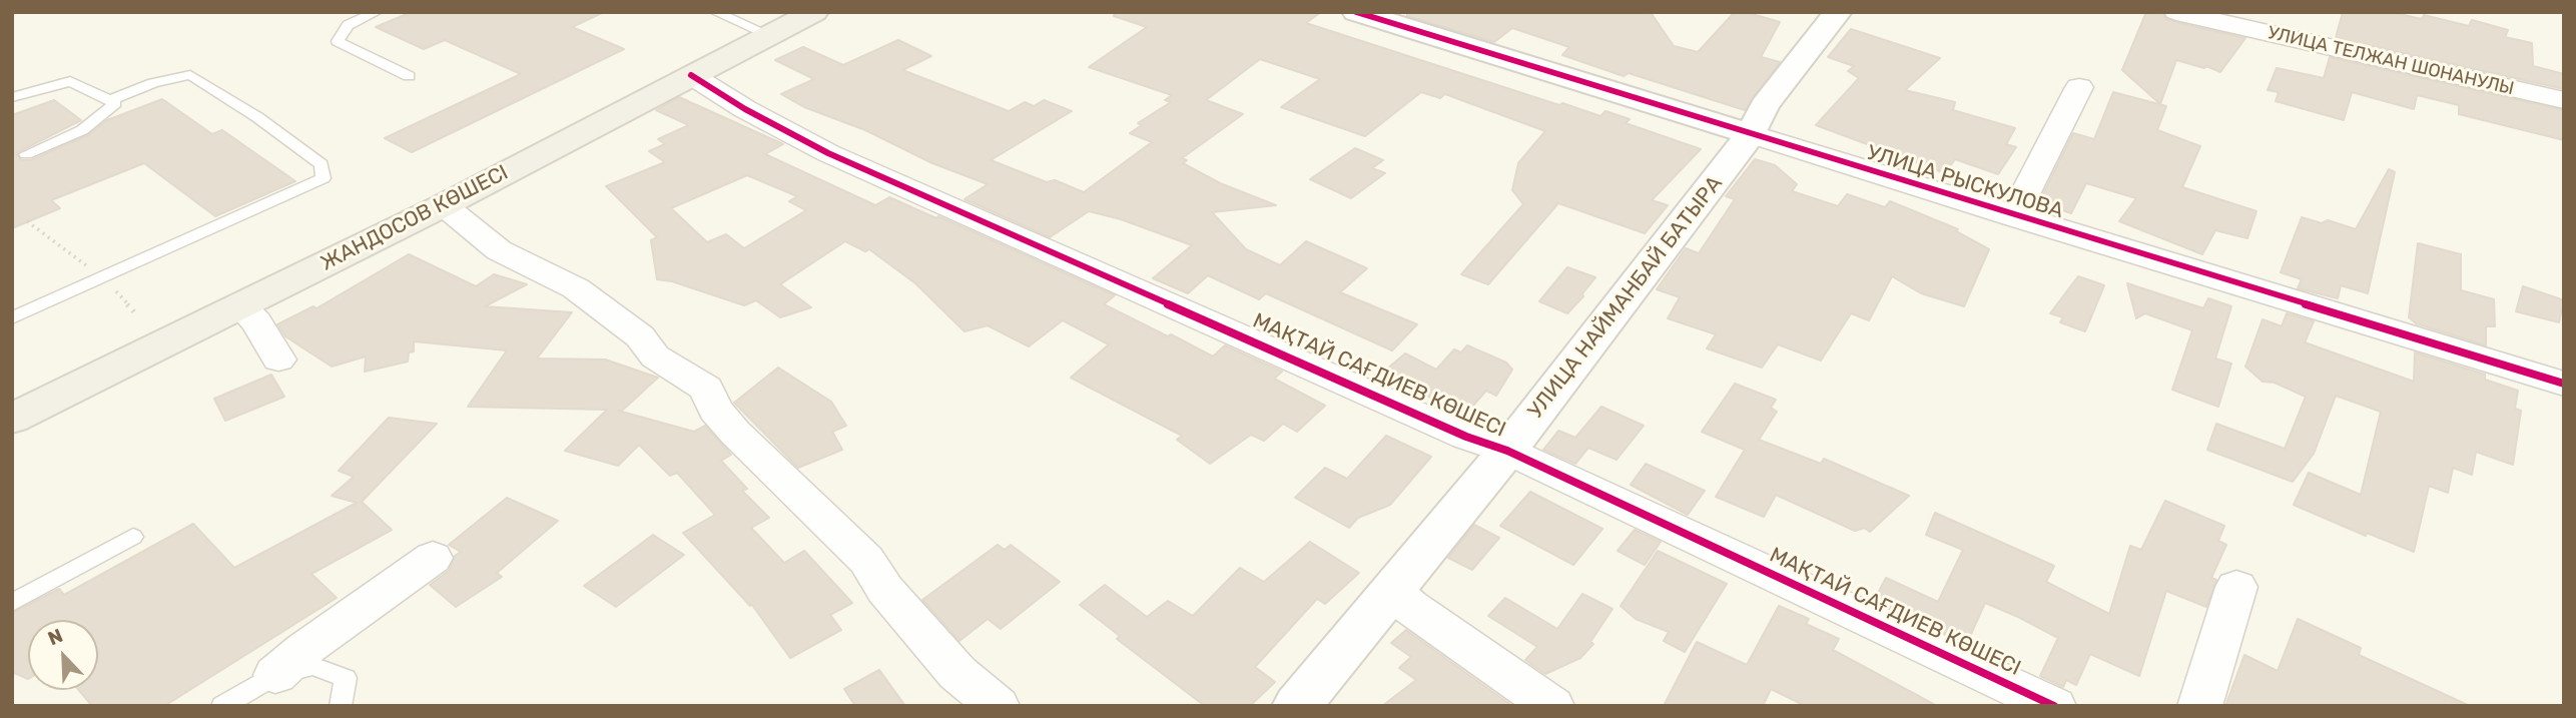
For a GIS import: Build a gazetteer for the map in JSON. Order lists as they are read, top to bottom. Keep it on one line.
{"streets":{"main road":["ЖАНДОСОВ КӨШЕСІ"],"street":["УЛИЦА ТЕЛЖАН ШОНАНУЛЫ","УЛИЦА РЫСКУЛОВА","УЛИЦА НАЙМАНБАЙ БАТЫРА","МАҚТАЙ САҒДИЕВ КӨШЕСІ"]},"crossings":[["УЛИЦА РЫСКУЛОВА","УЛИЦА НАЙМАНБАЙ БАТЫРА"],["ЖАНДОСОВ КӨШЕСІ","МАҚТАЙ САҒДИЕВ КӨШЕСІ"],["УЛИЦА НАЙМАНБАЙ БАТЫРА","МАҚТАЙ САҒДИЕВ КӨШЕСІ"]],"north":"top left"}
